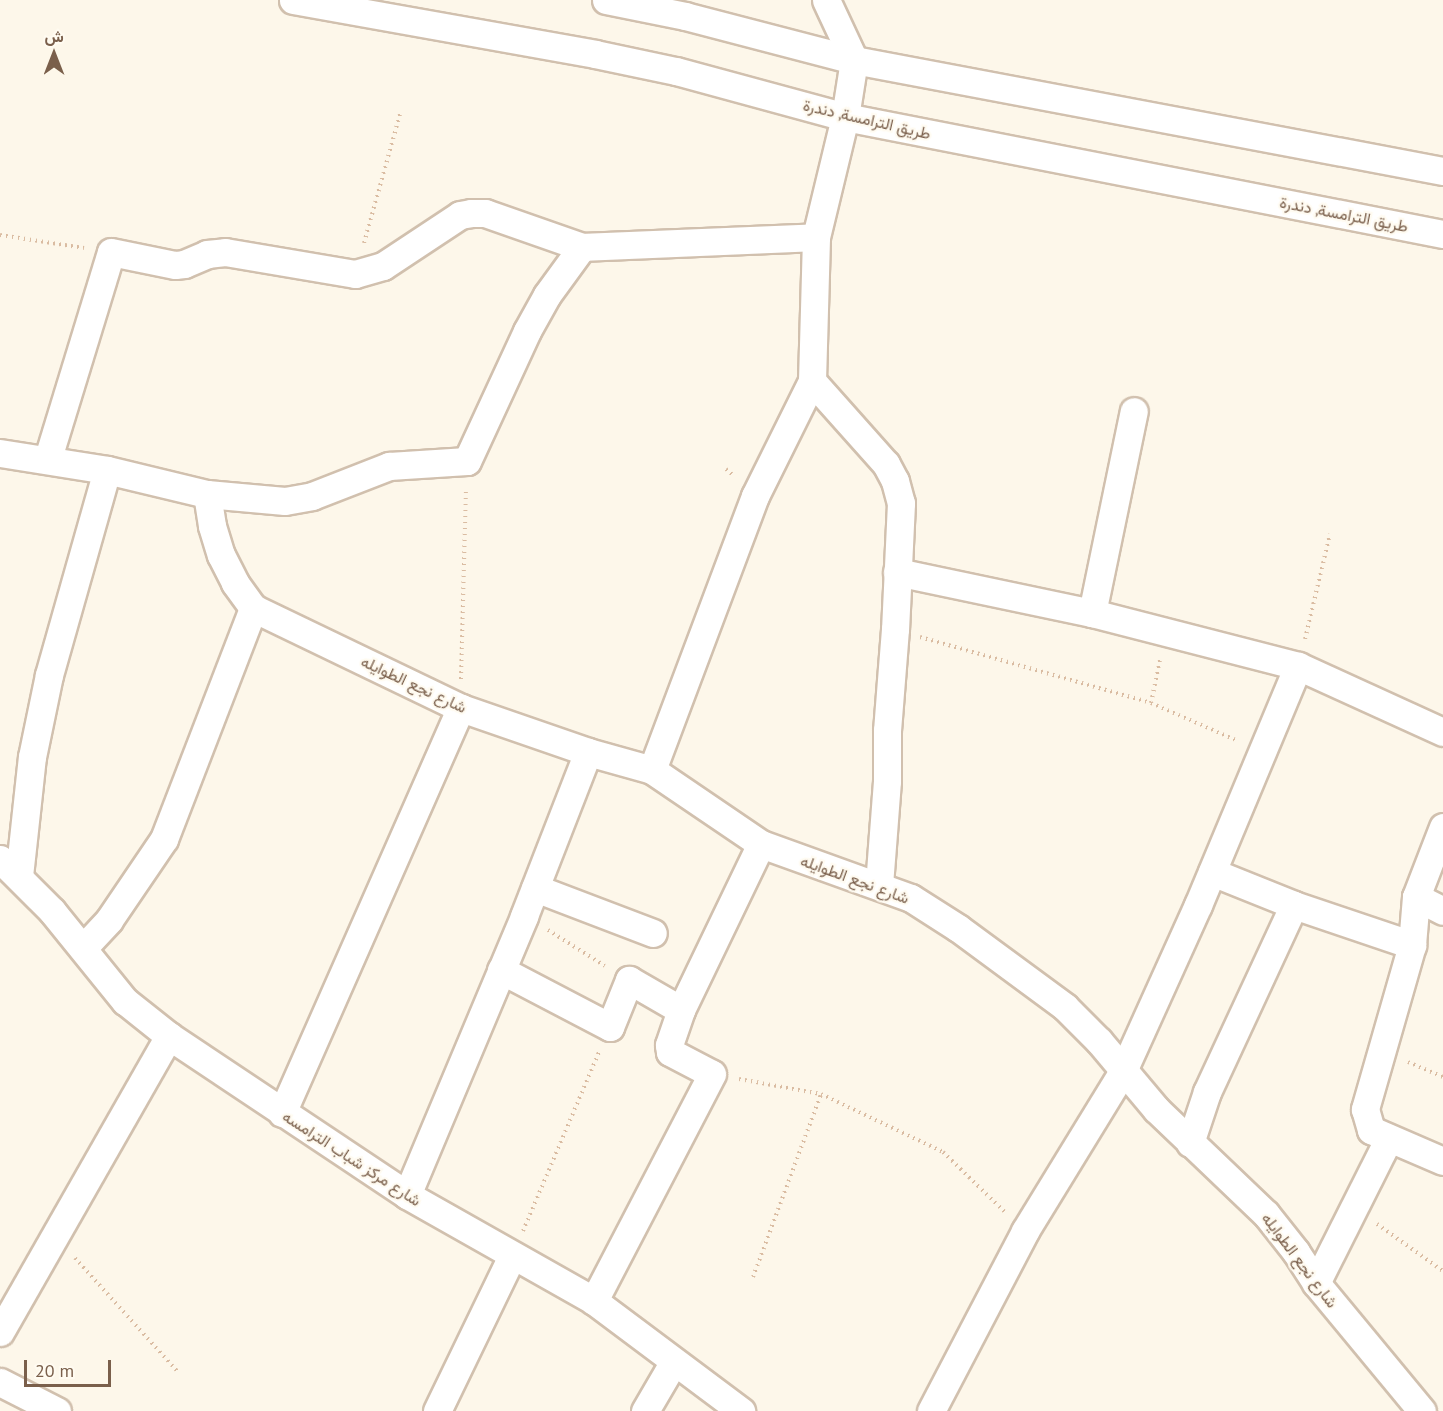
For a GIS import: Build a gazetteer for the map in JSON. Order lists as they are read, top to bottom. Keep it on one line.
{"streets":{"street":["طريق الترامسة, دندرة","شارع نجع الطوايله","شارع مركز شباب الترامسه"]},"scale_bar":"20 m","north":"top"}
